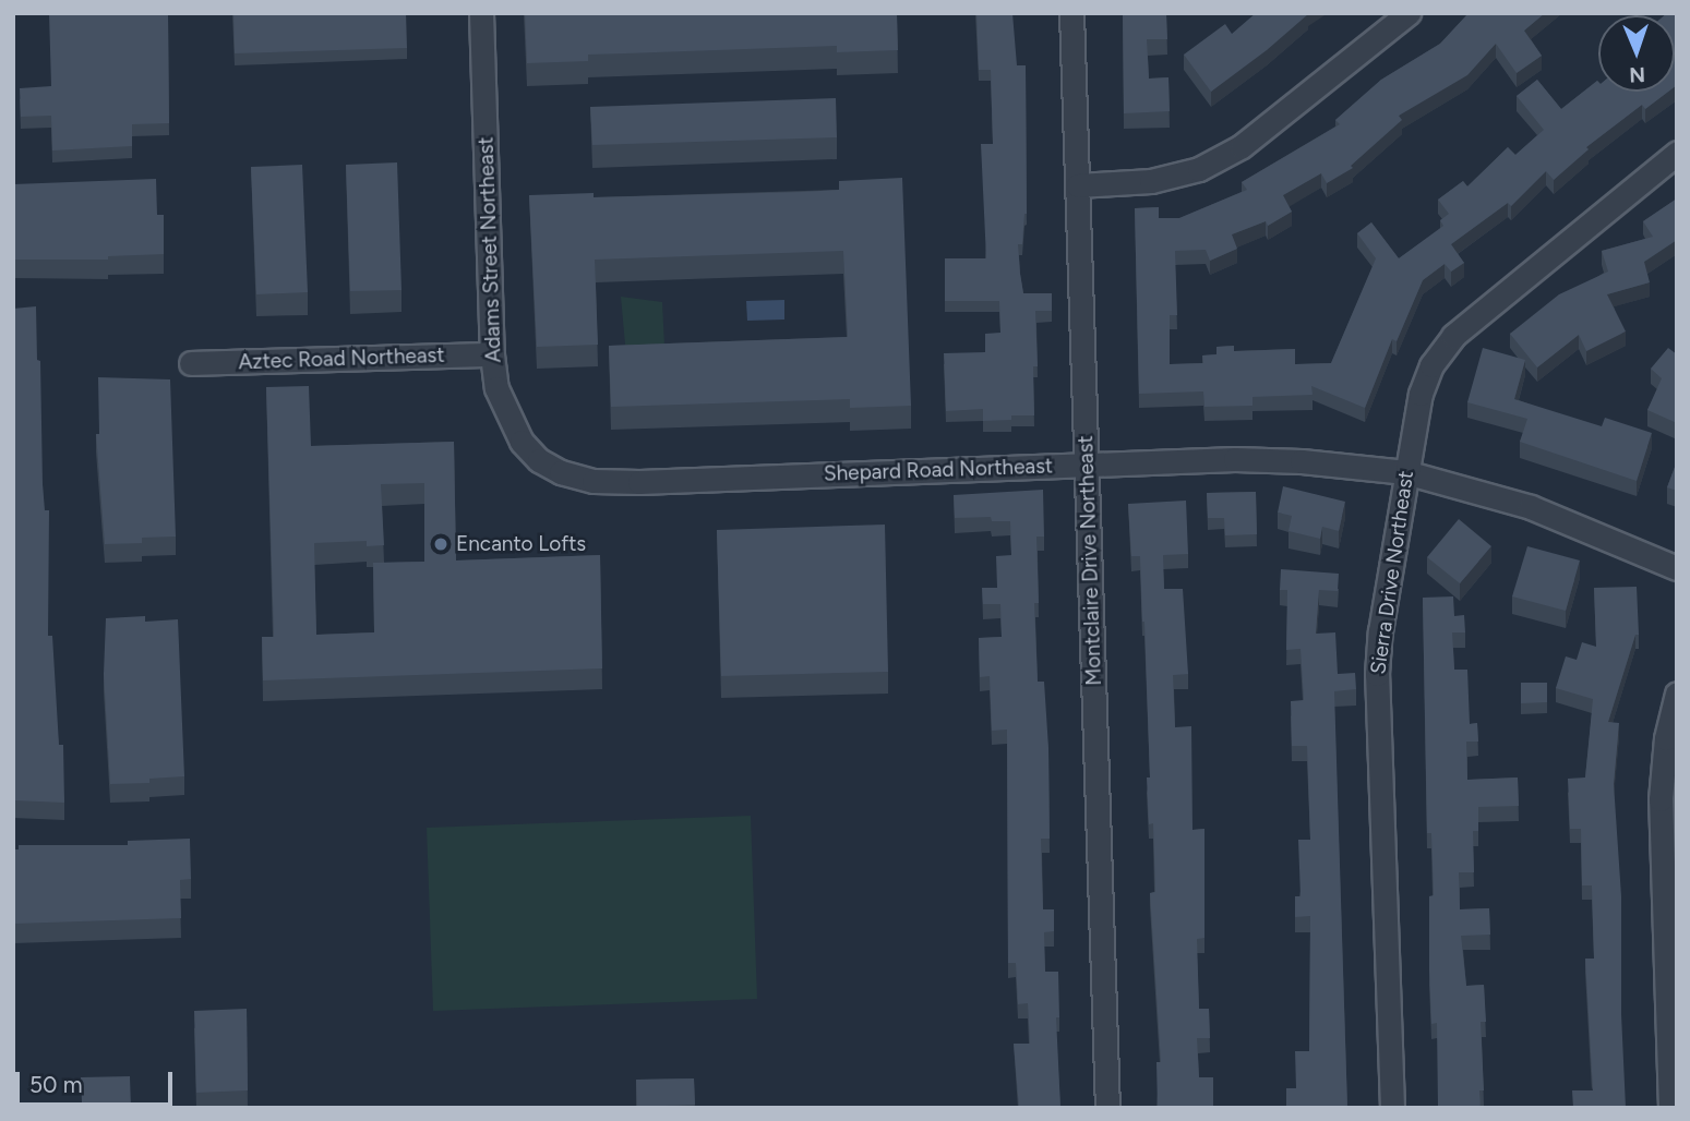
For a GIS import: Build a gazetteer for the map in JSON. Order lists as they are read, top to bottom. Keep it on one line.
{"streets":{"street":["Adams Street Northeast","Aztec Road Northeast","Shepard Road Northeast","Montclaire Drive Northeast","Sierra Drive Northeast"]},"crossings":[["Adams Street Northeast","Aztec Road Northeast"],["Adams Street Northeast","Shepard Road Northeast"],["Shepard Road Northeast","Montclaire Drive Northeast"],["Shepard Road Northeast","Sierra Drive Northeast"]],"places":["Encanto Lofts"],"scale_bar":"50 m","north":"bottom"}
